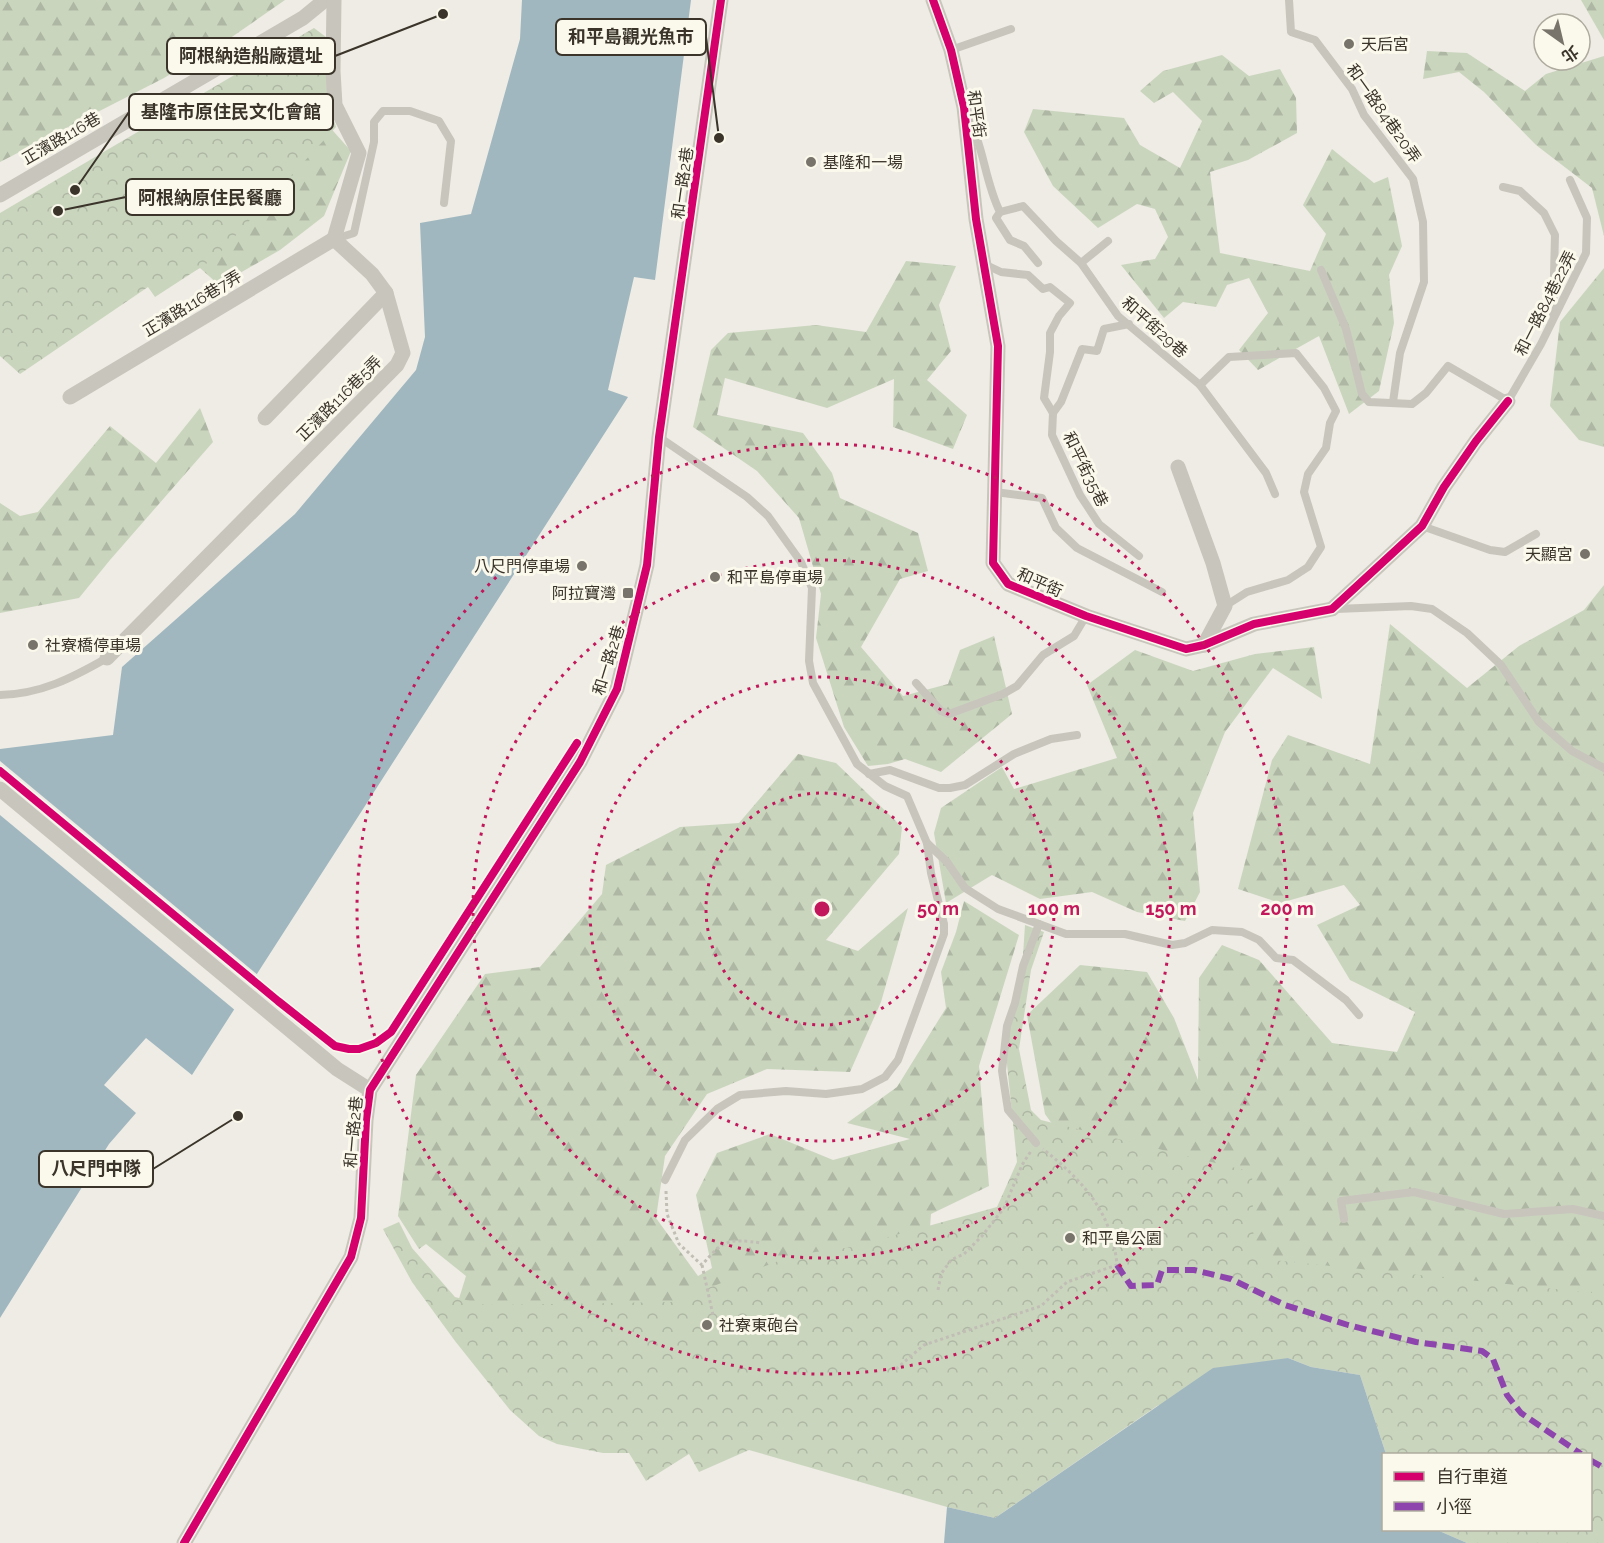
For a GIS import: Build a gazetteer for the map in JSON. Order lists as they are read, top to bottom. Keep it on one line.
{"streets":{"street":["和平街","正濱路116巷","和一路2巷","正濱路116巷7弄","正濱路116巷5弄"],"lane":["和一路84巷20弄","和一路84巷22弄","和平街29巷","和平街35巷"]},"crossings":[["和平街","和平街35巷"],["正濱路116巷7弄","正濱路116巷5弄"]],"places":{"other":["阿根納造船廠遺址","天后宮","和平島觀光魚市","基隆和一場","基隆市原住民文化會館","阿根納原住民餐廳","天顯宮","八尺門停車場","和平島停車場","社寮橋停車場","八尺門中隊","和平島公園","社寮東砲台"],"transit":["阿拉寶灣"]},"legend":["自行車道","小徑"],"north":"bottom right","rings":["50 m","100 m","150 m","200 m"]}
